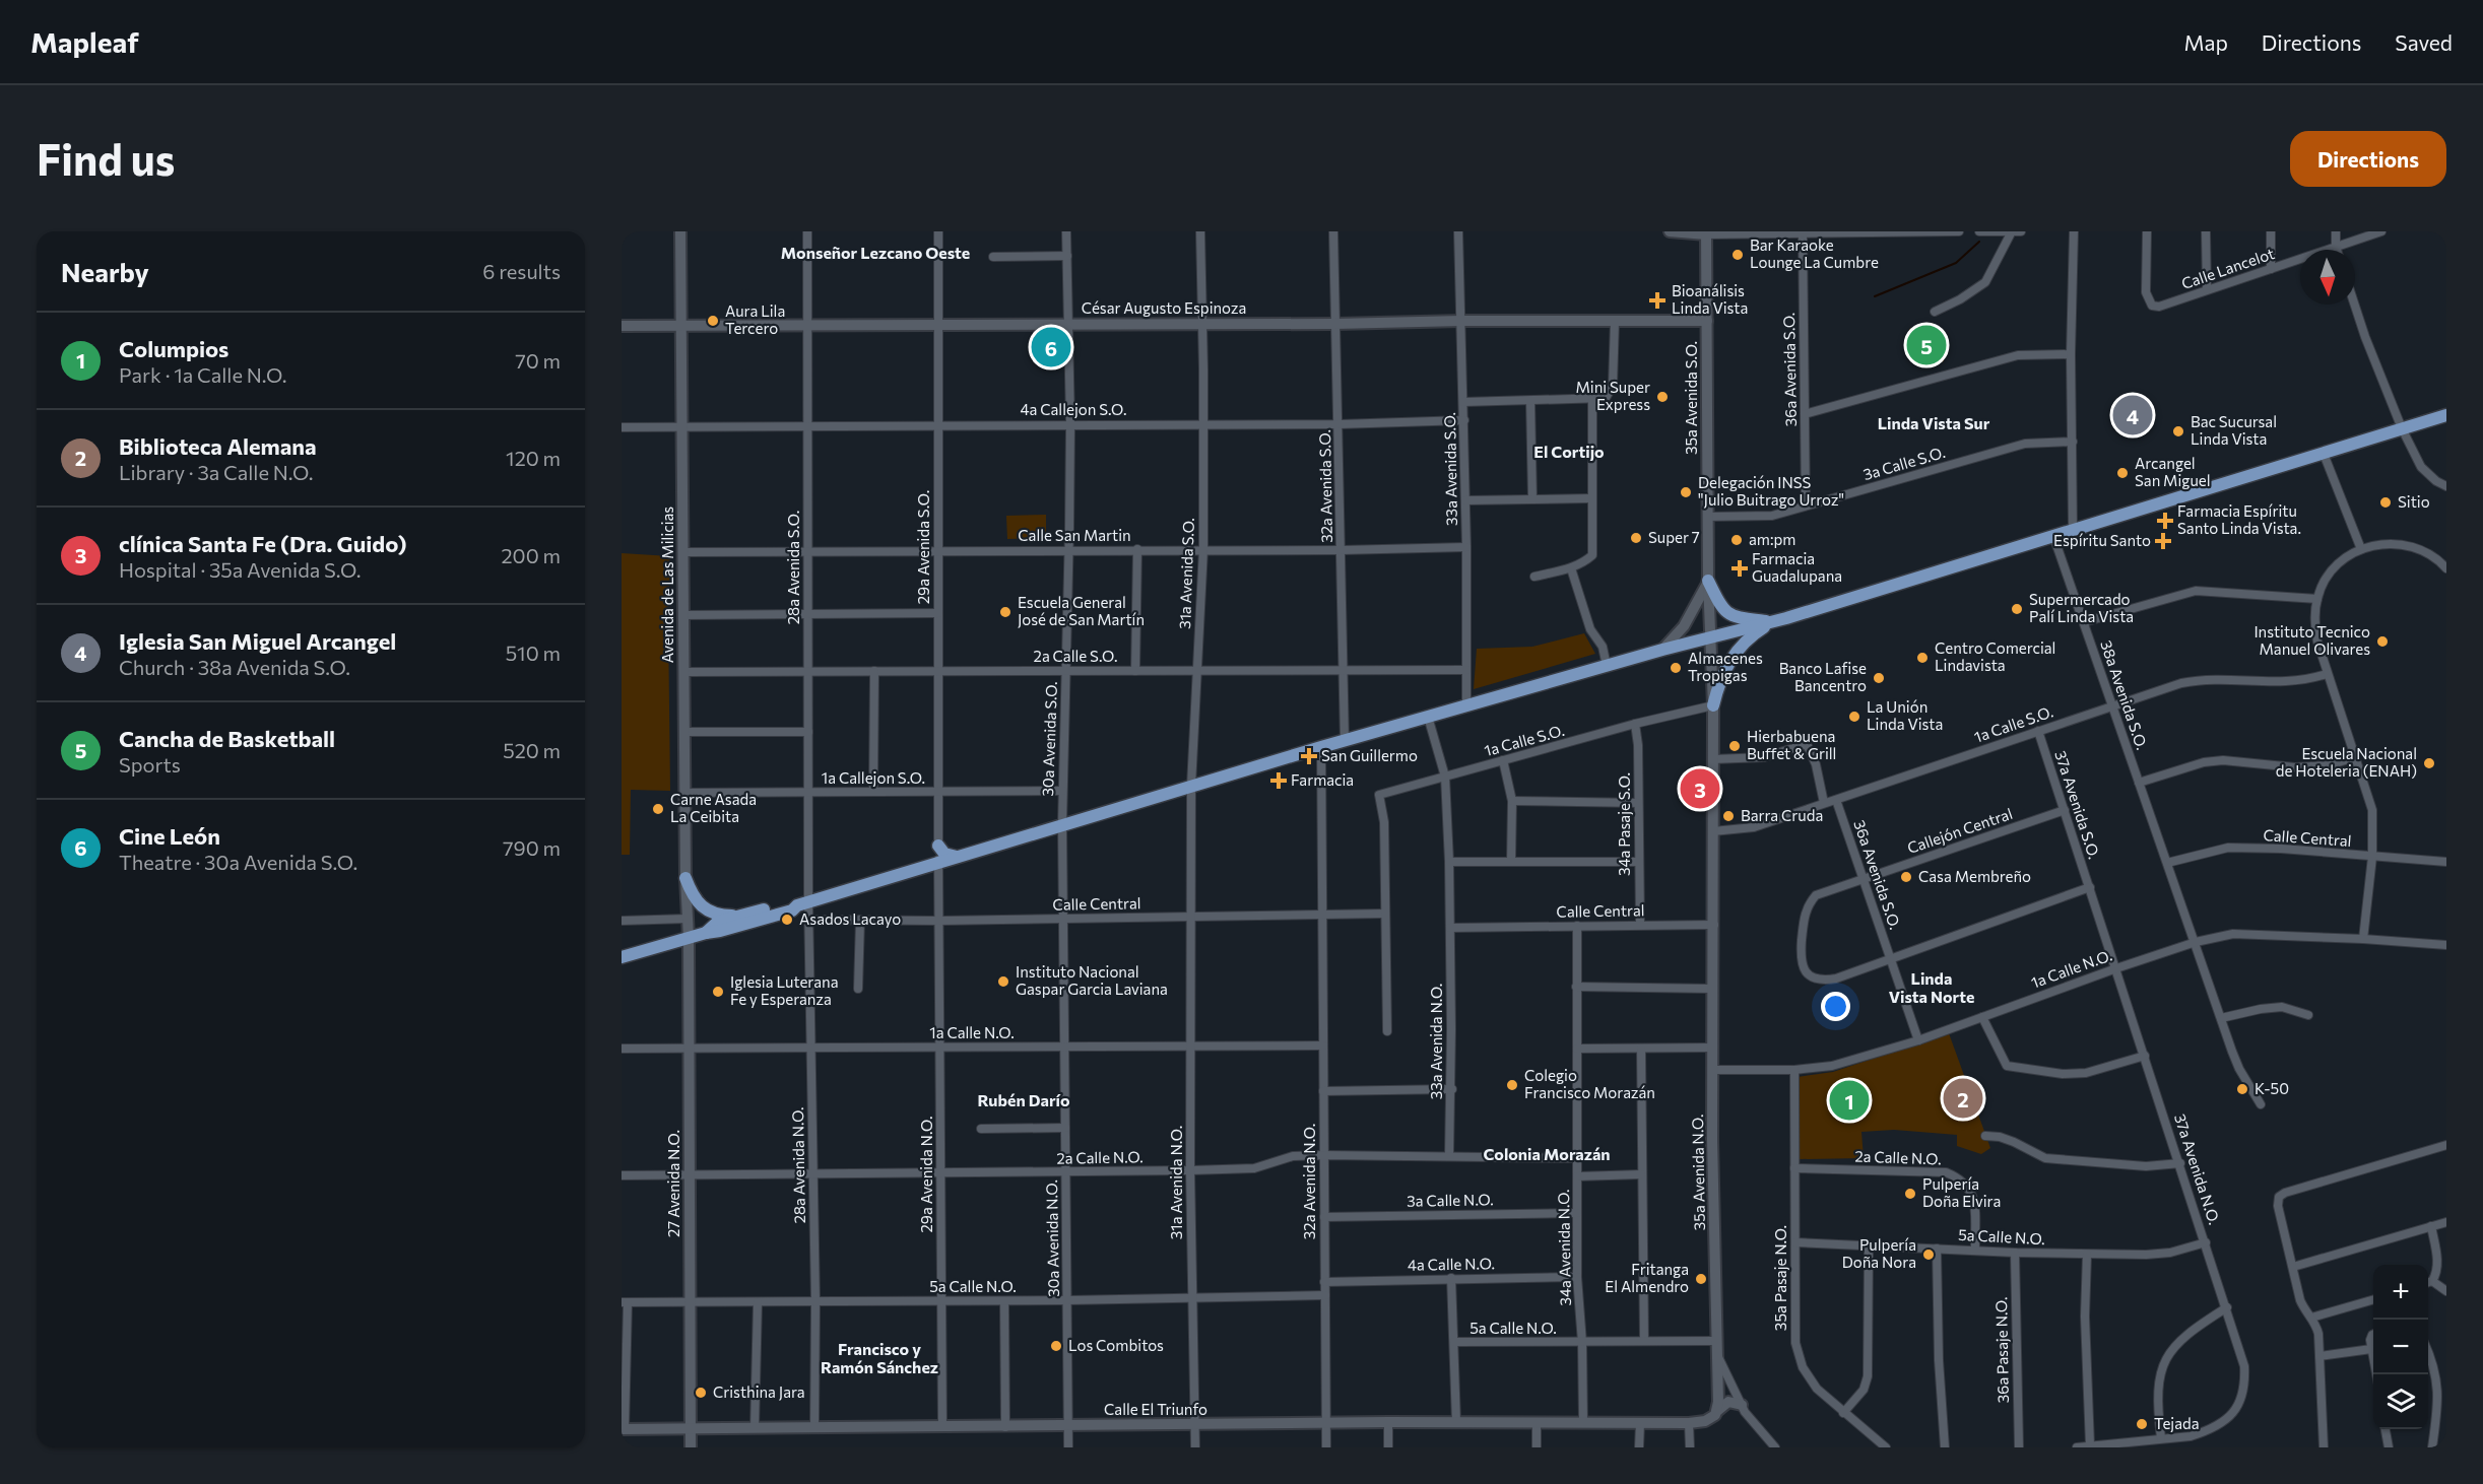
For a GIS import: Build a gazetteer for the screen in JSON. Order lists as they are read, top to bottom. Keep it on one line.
{"streets":{"main road":["César Augusto Espinoza","35a Avenida S.O.","Avenida de Las Milicias","35a Avenida N.O.","27 Avenida N.O.","Calle El Triunfo"],"street":["Calle Lancelot","36a Avenida S.O.","4a Callejon S.O.","3a Calle S.O.","33a Avenida S.O.","32a Avenida S.O.","Calle San Martin","29a Avenida S.O.","28a Avenida S.O.","31a Avenida S.O.","2a Calle S.O.","38a Avenida S.O.","1a Calle S.O.","30a Avenida S.O.","1a Callejon S.O.","37a Avenida S.O.","34a Pasaje S.O.","Callejón Central","Calle Central","1a Calle N.O.","33a Avenida N.O.","2a Calle N.O.","28a Avenida N.O.","37a Avenida N.O.","29a Avenida N.O.","32a Avenida N.O.","31a Avenida N.O.","3a Calle N.O.","5a Calle N.O.","30a Avenida N.O.","34a Avenida N.O.","4a Calle N.O.","35a Pasaje N.O.","36a Pasaje N.O."]},"crossings":[["César Augusto Espinoza","35a Avenida S.O."],["César Augusto Espinoza","33a Avenida S.O."],["César Augusto Espinoza","32a Avenida S.O."],["César Augusto Espinoza","29a Avenida S.O."],["César Augusto Espinoza","28a Avenida S.O."],["César Augusto Espinoza","31a Avenida S.O."],["César Augusto Espinoza","Avenida de Las Milicias"],["César Augusto Espinoza","30a Avenida S.O."],["36a Avenida S.O.","3a Calle S.O."],["36a Avenida S.O.","1a Calle S.O."],["36a Avenida S.O.","Callejón Central"],["36a Avenida S.O.","1a Calle N.O."],["35a Avenida S.O.","3a Calle S.O."],["4a Callejon S.O.","33a Avenida S.O."],["4a Callejon S.O.","32a Avenida S.O."],["4a Callejon S.O.","29a Avenida S.O."],["4a Callejon S.O.","28a Avenida S.O."],["4a Callejon S.O.","31a Avenida S.O."],["4a Callejon S.O.","Avenida de Las Milicias"],["4a Callejon S.O.","30a Avenida S.O."],["33a Avenida S.O.","Calle San Martin"],["33a Avenida S.O.","2a Calle S.O."],["32a Avenida S.O.","Calle San Martin"],["32a Avenida S.O.","2a Calle S.O."],["Calle San Martin","29a Avenida S.O."],["Calle San Martin","28a Avenida S.O."],["Calle San Martin","31a Avenida S.O."],["Calle San Martin","Avenida de Las Milicias"],["Calle San Martin","30a Avenida S.O."],["29a Avenida S.O.","2a Calle S.O."],["29a Avenida S.O.","1a Callejon S.O."],["29a Avenida S.O.","Calle Central"],["29a Avenida S.O.","29a Avenida N.O."],["28a Avenida S.O.","2a Calle S.O."],["28a Avenida S.O.","1a Callejon S.O."],["28a Avenida S.O.","28a Avenida N.O."],["31a Avenida S.O.","2a Calle S.O."],["31a Avenida S.O.","Calle Central"],["31a Avenida S.O.","31a Avenida N.O."],["Avenida de Las Milicias","2a Calle S.O."],["Avenida de Las Milicias","1a Callejon S.O."],["Avenida de Las Milicias","27 Avenida N.O."],["2a Calle S.O.","30a Avenida S.O."],["38a Avenida S.O.","1a Calle S.O."],["38a Avenida S.O.","Calle Central"],["38a Avenida S.O.","1a Calle N.O."],["1a Calle S.O.","37a Avenida S.O."],["1a Calle S.O.","34a Pasaje S.O."],["1a Calle S.O.","Calle Central"],["30a Avenida S.O.","1a Callejon S.O."],["30a Avenida S.O.","Calle Central"],["30a Avenida S.O.","30a Avenida N.O."],["37a Avenida S.O.","Callejón Central"],["37a Avenida S.O.","37a Avenida N.O."],["34a Pasaje S.O.","Calle Central"],["Calle Central","33a Avenida N.O."],["Calle Central","28a Avenida N.O."],["Calle Central","35a Avenida N.O."],["Calle Central","29a Avenida N.O."],["Calle Central","32a Avenida N.O."],["Calle Central","31a Avenida N.O."],["Calle Central","30a Avenida N.O."],["Calle Central","34a Avenida N.O."],["1a Calle N.O.","28a Avenida N.O."],["1a Calle N.O.","37a Avenida N.O."],["1a Calle N.O.","35a Avenida N.O."],["1a Calle N.O.","29a Avenida N.O."],["1a Calle N.O.","32a Avenida N.O."],["1a Calle N.O.","31a Avenida N.O."],["1a Calle N.O.","27 Avenida N.O."],["1a Calle N.O.","30a Avenida N.O."],["1a Calle N.O.","35a Pasaje N.O."],["33a Avenida N.O.","2a Calle N.O."],["2a Calle N.O.","28a Avenida N.O."],["2a Calle N.O.","29a Avenida N.O."],["2a Calle N.O.","32a Avenida N.O."],["2a Calle N.O.","31a Avenida N.O."],["2a Calle N.O.","27 Avenida N.O."],["2a Calle N.O.","5a Calle N.O."],["2a Calle N.O.","30a Avenida N.O."],["2a Calle N.O.","34a Avenida N.O."],["2a Calle N.O.","35a Pasaje N.O."],["28a Avenida N.O.","5a Calle N.O."],["28a Avenida N.O.","Calle El Triunfo"],["37a Avenida N.O.","5a Calle N.O."],["35a Avenida N.O.","5a Calle N.O."],["35a Avenida N.O.","Calle El Triunfo"],["29a Avenida N.O.","5a Calle N.O."],["29a Avenida N.O.","Calle El Triunfo"],["32a Avenida N.O.","3a Calle N.O."],["32a Avenida N.O.","5a Calle N.O."],["32a Avenida N.O.","4a Calle N.O."],["32a Avenida N.O.","Calle El Triunfo"],["31a Avenida N.O.","5a Calle N.O."],["31a Avenida N.O.","Calle El Triunfo"],["27 Avenida N.O.","5a Calle N.O."],["27 Avenida N.O.","Calle El Triunfo"],["3a Calle N.O.","34a Avenida N.O."],["5a Calle N.O.","30a Avenida N.O."],["5a Calle N.O.","34a Avenida N.O."],["5a Calle N.O.","35a Pasaje N.O."],["5a Calle N.O.","36a Pasaje N.O."],["30a Avenida N.O.","Calle El Triunfo"],["34a Avenida N.O.","4a Calle N.O."],["34a Avenida N.O.","Calle El Triunfo"]],"districts":["Monseñor Lezcano Oeste","Linda Vista Sur","El Cortijo","Linda Vista Norte","Rubén Darío","Colonia Morazán","Francisco y Ramón Sánchez"],"places":{"other":["Bar Karaoke Lounge La Cumbre","Aura Lila Tercero","Mini Super Express","Bac Sucursal Linda Vista","Arcangel San Miguel","Delegación INSS \"Julio Buitrago Urroz\"","Sitio","Super 7","am:pm","Supermercado Palí Linda Vista","Escuela General José de San Martín","Instituto Tecnico Manuel Olivares","Centro Comercial Lindavista","Almacenes Tropigas","Banco Lafise Bancentro","La Unión Linda Vista","Hierbabuena Buffet & Grill","Escuela Nacional de Hoteleria (ENAH)","Carne Asada La Ceibita","Barra Cruda","Casa Membreño","Asados Lacayo","Instituto Nacional Gaspar Garcia Laviana","Iglesia Luterana Fe y Esperanza","Colegio Francisco Morazán","K-50","Pulpería Doña Elvira","Pulpería Doña Nora","Fritanga El Almendro","Los Combitos","Cristhina Jara","Tejada"],"health":["Bioanálisis Linda Vista","Farmacia Espíritu Santo Linda Vista.","Espíritu Santo","Farmacia Guadalupana","San Guillermo","Farmacia"]},"north":"bottom","page":{"header":"Mapleaf","nav":["Map","Directions","Saved"],"buttons":"Directions","title":"Find us","heading":["Nearby","6 results"],"list":[{"mark":"1","name":"Columpios","note":"Park · 1a Calle N.O.","value":"70 m"},{"mark":"2","name":"Biblioteca Alemana","note":"Library · 3a Calle N.O.","value":"120 m"},{"mark":"3","name":"clínica Santa Fe (Dra. Guido)","note":"Hospital · 35a Avenida S.O.","value":"200 m"},{"mark":"4","name":"Iglesia San Miguel Arcangel","note":"Church · 38a Avenida S.O.","value":"510 m"},{"mark":"5","name":"Cancha de Basketball","note":"Sports","value":"520 m"},{"mark":"6","name":"Cine León","note":"Theatre · 30a Avenida S.O.","value":"790 m"}],"pins":["5","6","4","3","2","1"],"map_buttons":["+","−"]}}
